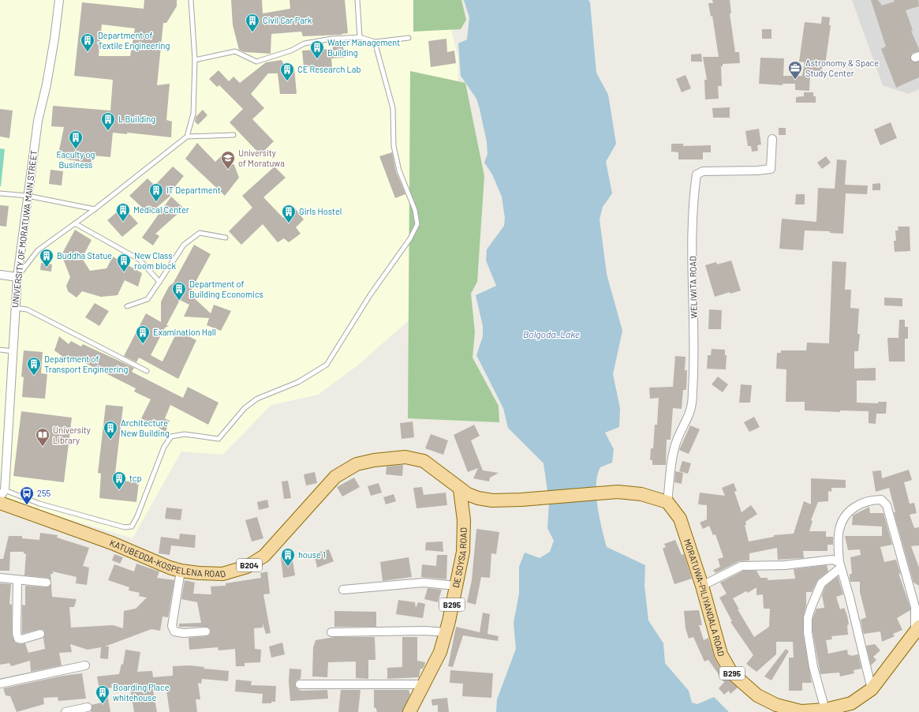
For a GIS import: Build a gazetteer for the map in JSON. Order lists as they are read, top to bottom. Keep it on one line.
{"streets":{"main road":["KATUBEDDA-KOSPELENA ROAD","DE SOYSA ROAD","B204","MORATUWA-PILIYANDALA ROAD","B295"],"street":["UNIVERSITY OF MORATUWA MAIN STREET","WELIWITA ROAD"]},"crossings":[["WELIWITA ROAD","MORATUWA-PILIYANDALA ROAD"],["KATUBEDDA-KOSPELENA ROAD","DE SOYSA ROAD"]],"water":["Bolgoda_Lake"],"places":{"building":["Civil Car Park","Department of Textile Engineering","Water Management Building","CE Research Lab","L Building","Faculty og Business","IT Department","Medical Center","Girls Hostel","Buddha Statue","New Class room block","Department of Building Economics","Examination Hall","Department of Transport Engineering","Architecture New Building","tcp","house 1","Boarding Place whitehouse"],"office":["Astronomy & Space Study Center"],"school or university":["University of Moratuwa"],"library":["University Library"],"bus stop":["255"]}}
